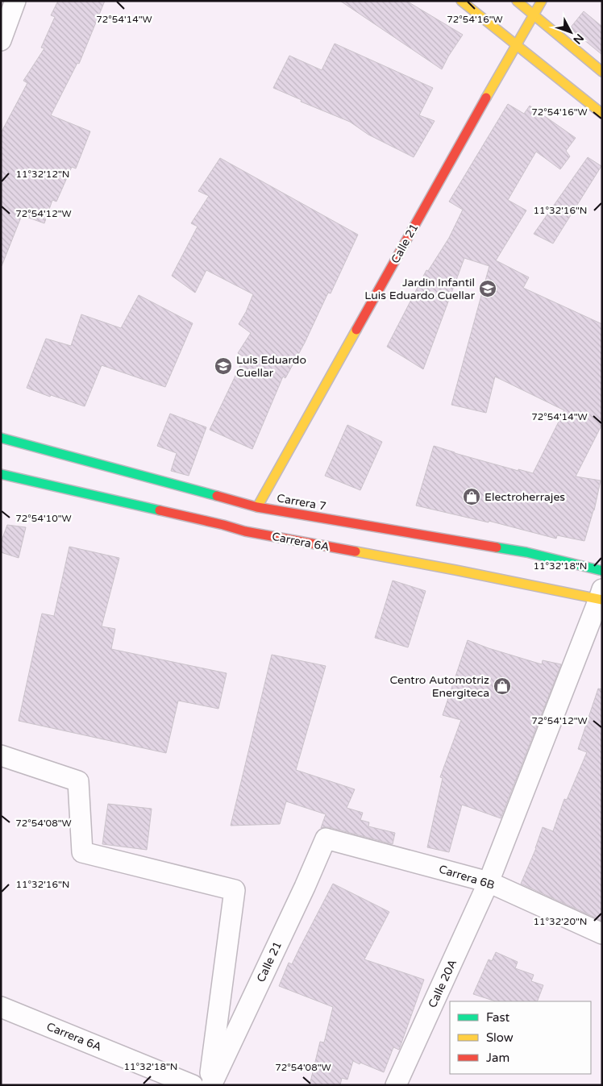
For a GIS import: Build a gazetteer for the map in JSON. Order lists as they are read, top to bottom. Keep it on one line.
{"streets":{"main road":["Calle 21","Carrera 7","Carrera 6A"],"street":["Carrera 6B","Calle 20A"]},"crossings":[["Calle 21","Carrera 7"],["Calle 21","Carrera 6B"],["Carrera 6A","Calle 20A"],["Carrera 6B","Calle 20A"]],"places":{"school or university":["Jardin Infantil Luis Eduardo Cuellar","Luis Eduardo Cuellar"],"shop":["Electroherrajes","Centro Automotriz Energiteca"]},"legend":["Fast","Slow","Jam"],"north":"bottom right","coordinates":["72°54'14\"W","72°54'16\"W","11°32'12\"N","11°32'16\"N","72°54'12\"W","72°54'10\"W","11°32'18\"N","72°54'08\"W","11°32'20\"N"]}
